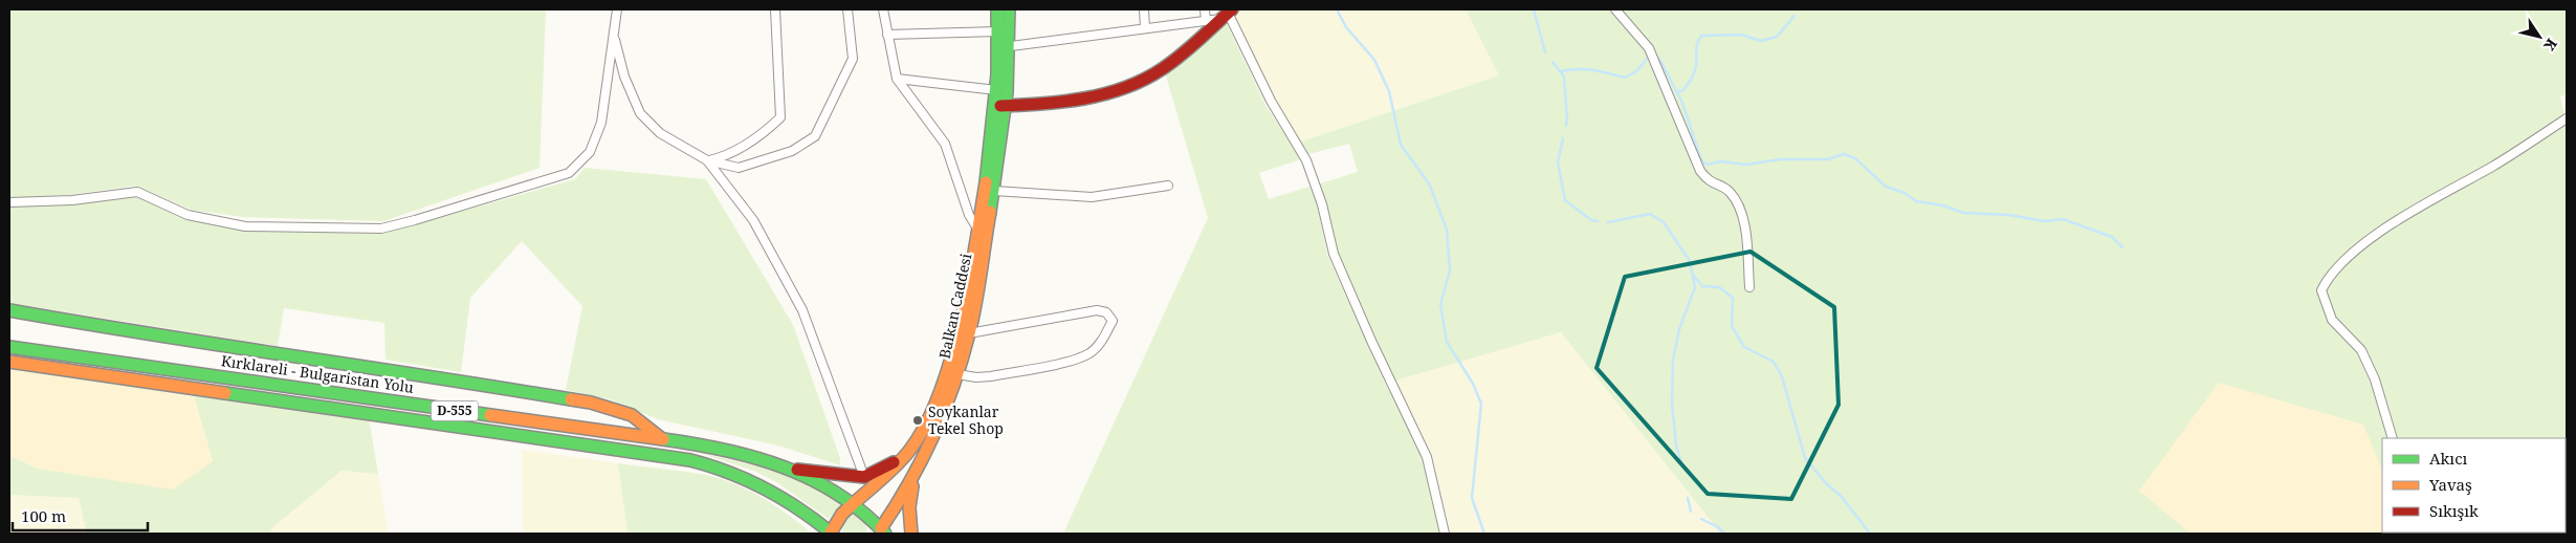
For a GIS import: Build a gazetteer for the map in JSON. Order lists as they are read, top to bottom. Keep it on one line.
{"streets":{"main road":["Balkan Caddesi","Kırklareli - Bulgaristan Yolu","D-555"]},"crossings":[["Balkan Caddesi","Kırklareli - Bulgaristan Yolu"],["Balkan Caddesi","D-555"]],"places":["Soykanlar Tekel Shop"],"legend":["Akıcı","Yavaş","Sıkışık"],"scale_bar":"100 m","north":"bottom right"}
